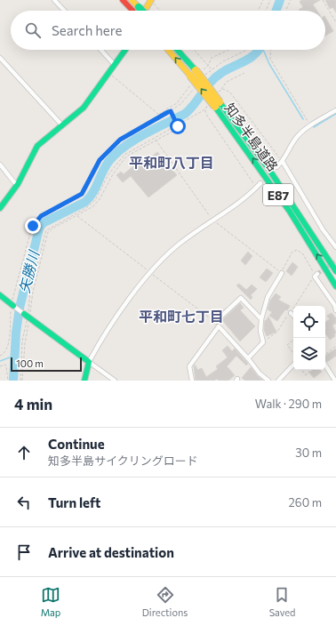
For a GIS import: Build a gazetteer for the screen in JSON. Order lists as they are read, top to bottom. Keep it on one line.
{"streets":{"main road":["知多半島道路","E87"]},"districts":["平和町八丁目","平和町七丁目"],"water":["矢勝川"],"scale_bar":"100 m","page":{"search":"Search here","scale":"100 m","heading":["4 min","Walk · 290 m"],"list":[["Continue","知多半島サイクリングロード","30 m"],["Turn left","260 m"],"Arrive at destination"],"nav":["Map","Directions","Saved"]}}
